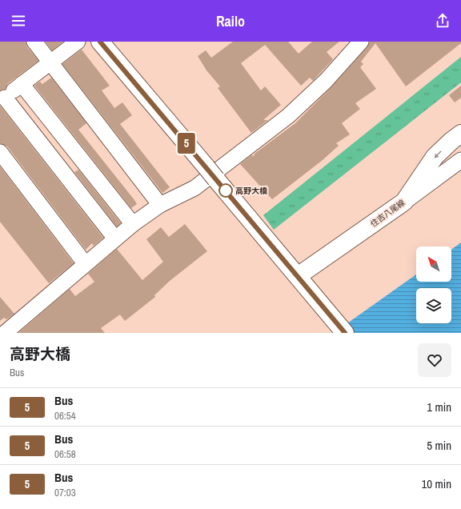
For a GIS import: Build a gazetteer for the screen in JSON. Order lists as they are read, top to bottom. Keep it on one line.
{"streets":{"main road":["住吉八尾線"]},"one_way":["住吉八尾線"],"places":["高野大橋"],"lines":["bus line 5"],"north":"top left","page":{"header":"Railo","on_map":"5","heading":["高野大橋","Bus"],"list":[{"mark":"5","name":"Bus","note":"06:54","value":"1 min"},{"mark":"5","name":"Bus","note":"06:58","value":"5 min"},{"mark":"5","name":"Bus","note":"07:03","value":"10 min"}]}}
